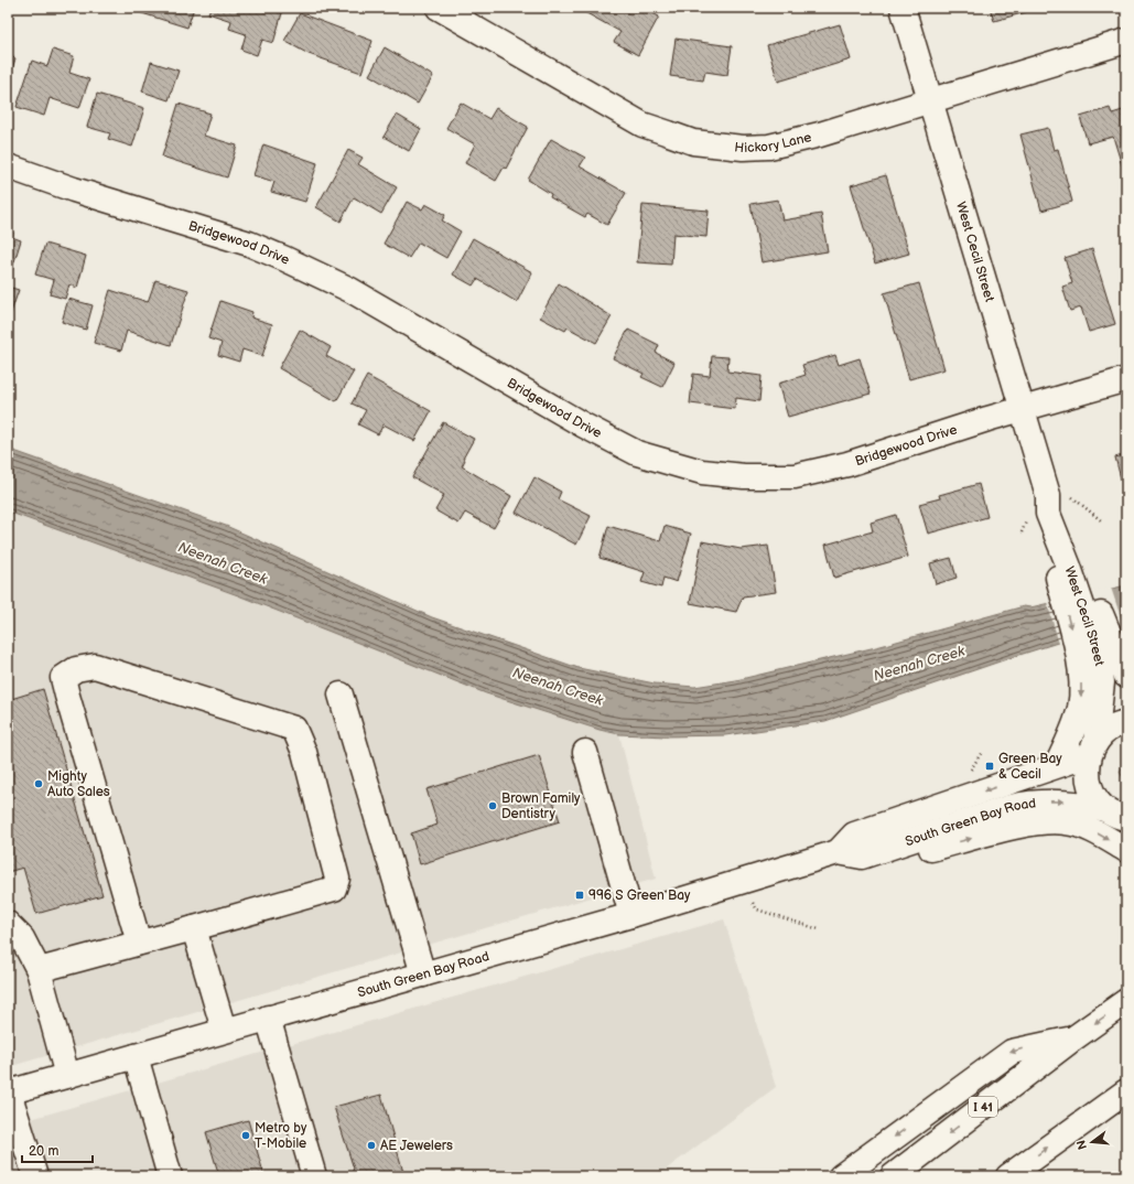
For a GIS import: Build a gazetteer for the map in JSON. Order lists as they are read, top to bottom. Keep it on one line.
{"streets":{"main road":["Hickory Lane","Bridgewood Drive","West Cecil Street","South Green Bay Road","I 41"]},"crossings":[["Hickory Lane","West Cecil Street"],["Bridgewood Drive","West Cecil Street"],["West Cecil Street","South Green Bay Road"]],"water":["Neenah Creek"],"places":{"transit":["Green Bay & Cecil","996 S Green Bay"],"other":["Mighty Auto Sales","Brown Family Dentistry","Metro by T-Mobile","AE Jewelers"]},"scale_bar":"20 m","north":"left"}
